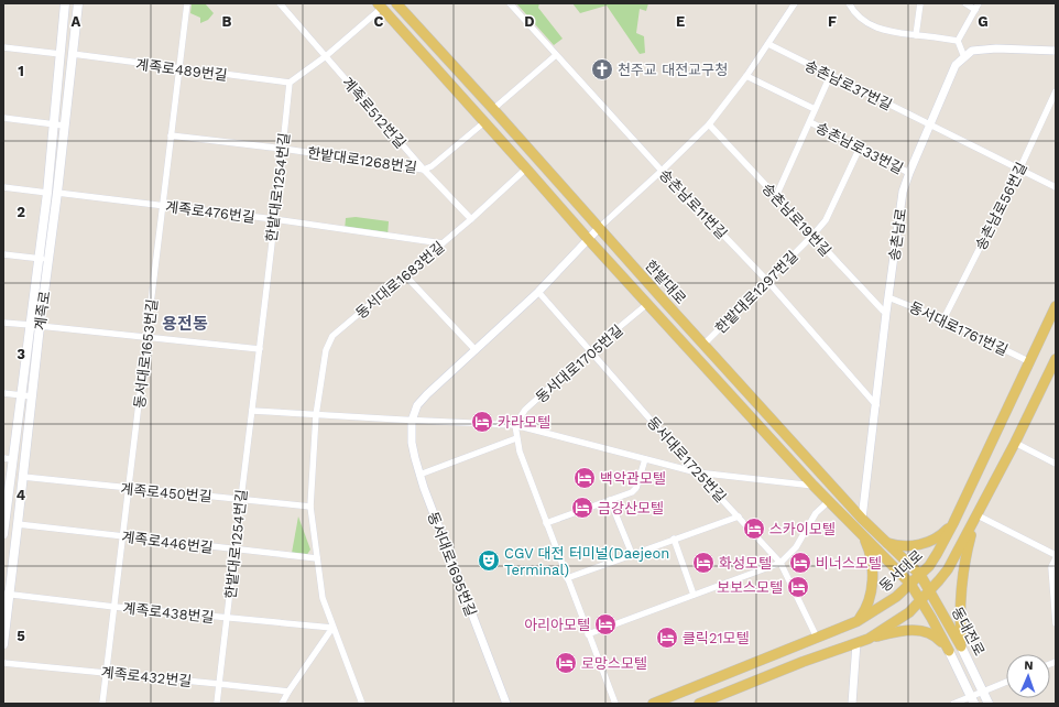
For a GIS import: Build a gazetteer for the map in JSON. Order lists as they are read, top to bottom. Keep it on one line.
{"streets":{"main road":["한밭대로","계족로","동서대로","동대전로"],"street":["계족로489번길","송촌남로37번길","계족로512번길","송촌남로33번길","한밭대로1268번길","한밭대로1254번길","송촌남로11번길","송촌남로56번길","계족로476번길","송촌남로19번길","송촌남로","동서대로1683번길","한밭대로1297번길","동서대로1761번길","동서대로1653번길","동서대로1705번길","동서대로1725번길","계족로450번길","계족로446번길","동서대로1695번길","계족로438번길","계족로432번길"]},"crossings":[["계족로489번길","한밭대로1254번길"],["계족로489번길","계족로"],["계족로489번길","동서대로1653번길"],["송촌남로37번길","송촌남로33번길"],["송촌남로37번길","송촌남로56번길"],["송촌남로37번길","송촌남로"],["계족로512번길","한밭대로1268번길"],["계족로512번길","동서대로1683번길"],["송촌남로33번길","송촌남로19번길"],["송촌남로33번길","송촌남로"],["송촌남로33번길","한밭대로1297번길"],["한밭대로1268번길","한밭대로1254번길"],["한밭대로1268번길","한밭대로"],["한밭대로1268번길","동서대로1653번길"],["한밭대로1254번길","계족로476번길"],["한밭대로1254번길","계족로450번길"],["한밭대로1254번길","계족로446번길"],["한밭대로1254번길","계족로438번길"],["한밭대로1254번길","계족로432번길"],["송촌남로11번길","송촌남로"],["송촌남로11번길","한밭대로1297번길"],["송촌남로56번길","동서대로1761번길"],["계족로476번길","동서대로1683번길"],["계족로476번길","계족로"],["계족로476번길","동서대로1653번길"],["송촌남로19번길","송촌남로"],["송촌남로19번길","한밭대로1297번길"],["송촌남로","한밭대로"],["송촌남로","동서대로1761번길"],["동서대로1683번길","한밭대로"],["동서대로1683번길","계족로450번길"],["동서대로1683번길","계족로446번길"],["동서대로1683번길","계족로438번길"],["한밭대로","한밭대로1297번길"],["한밭대로","동서대로1705번길"],["한밭대로","동서대로1695번길"],["한밭대로","동서대로"],["한밭대로","동대전로"],["계족로","계족로450번길"],["계족로","계족로446번길"],["계족로","계족로438번길"],["동서대로1761번길","동서대로"],["동서대로1653번길","계족로450번길"],["동서대로1653번길","계족로446번길"],["동서대로1653번길","계족로438번길"],["동서대로1653번길","계족로432번길"],["동서대로1705번길","동서대로1725번길"],["동서대로1725번길","동서대로1695번길"],["동서대로1725번길","동서대로"],["동서대로","동대전로"]],"districts":["용전동"],"places":{"church":["천주교 대전교구청"],"hotel":["카라모텔","백악관모텔","금강산모텔","스카이모텔","화성모텔","비너스모텔","보보스모텔","아리아모텔","클릭21모텔","로망스모텔"],"theatre":["CGV 대전 터미널(Daejeon Terminal)"]},"north":"top","grid":{"columns":["A","B","C","D","E","F","G"],"rows":["1","2","3","4","5"]}}
